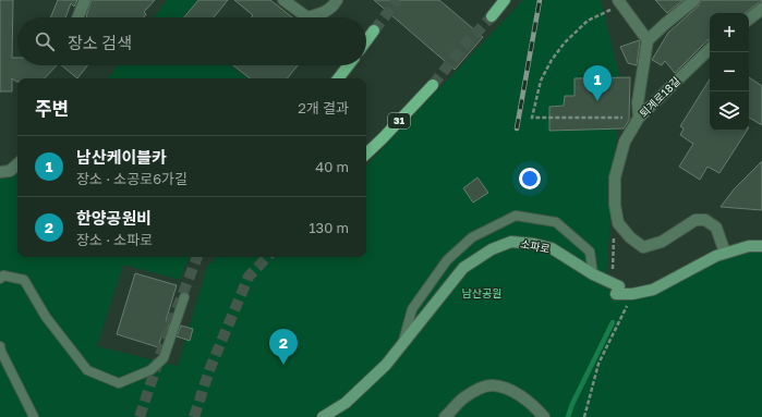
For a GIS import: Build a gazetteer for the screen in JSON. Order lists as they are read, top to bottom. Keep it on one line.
{"streets":{"main road":["31"],"street":["퇴계로18길","소파로"]},"parks":["남산공원"],"page":{"map_buttons":["+","−"],"search":"장소 검색","pins":["1","2"],"heading":["주변","2개 결과"],"list":[{"mark":"1","name":"남산케이블카","note":"장소 · 소공로6가길","value":"40 m"},{"mark":"2","name":"한양공원비","note":"장소 · 소파로","value":"130 m"}]}}
